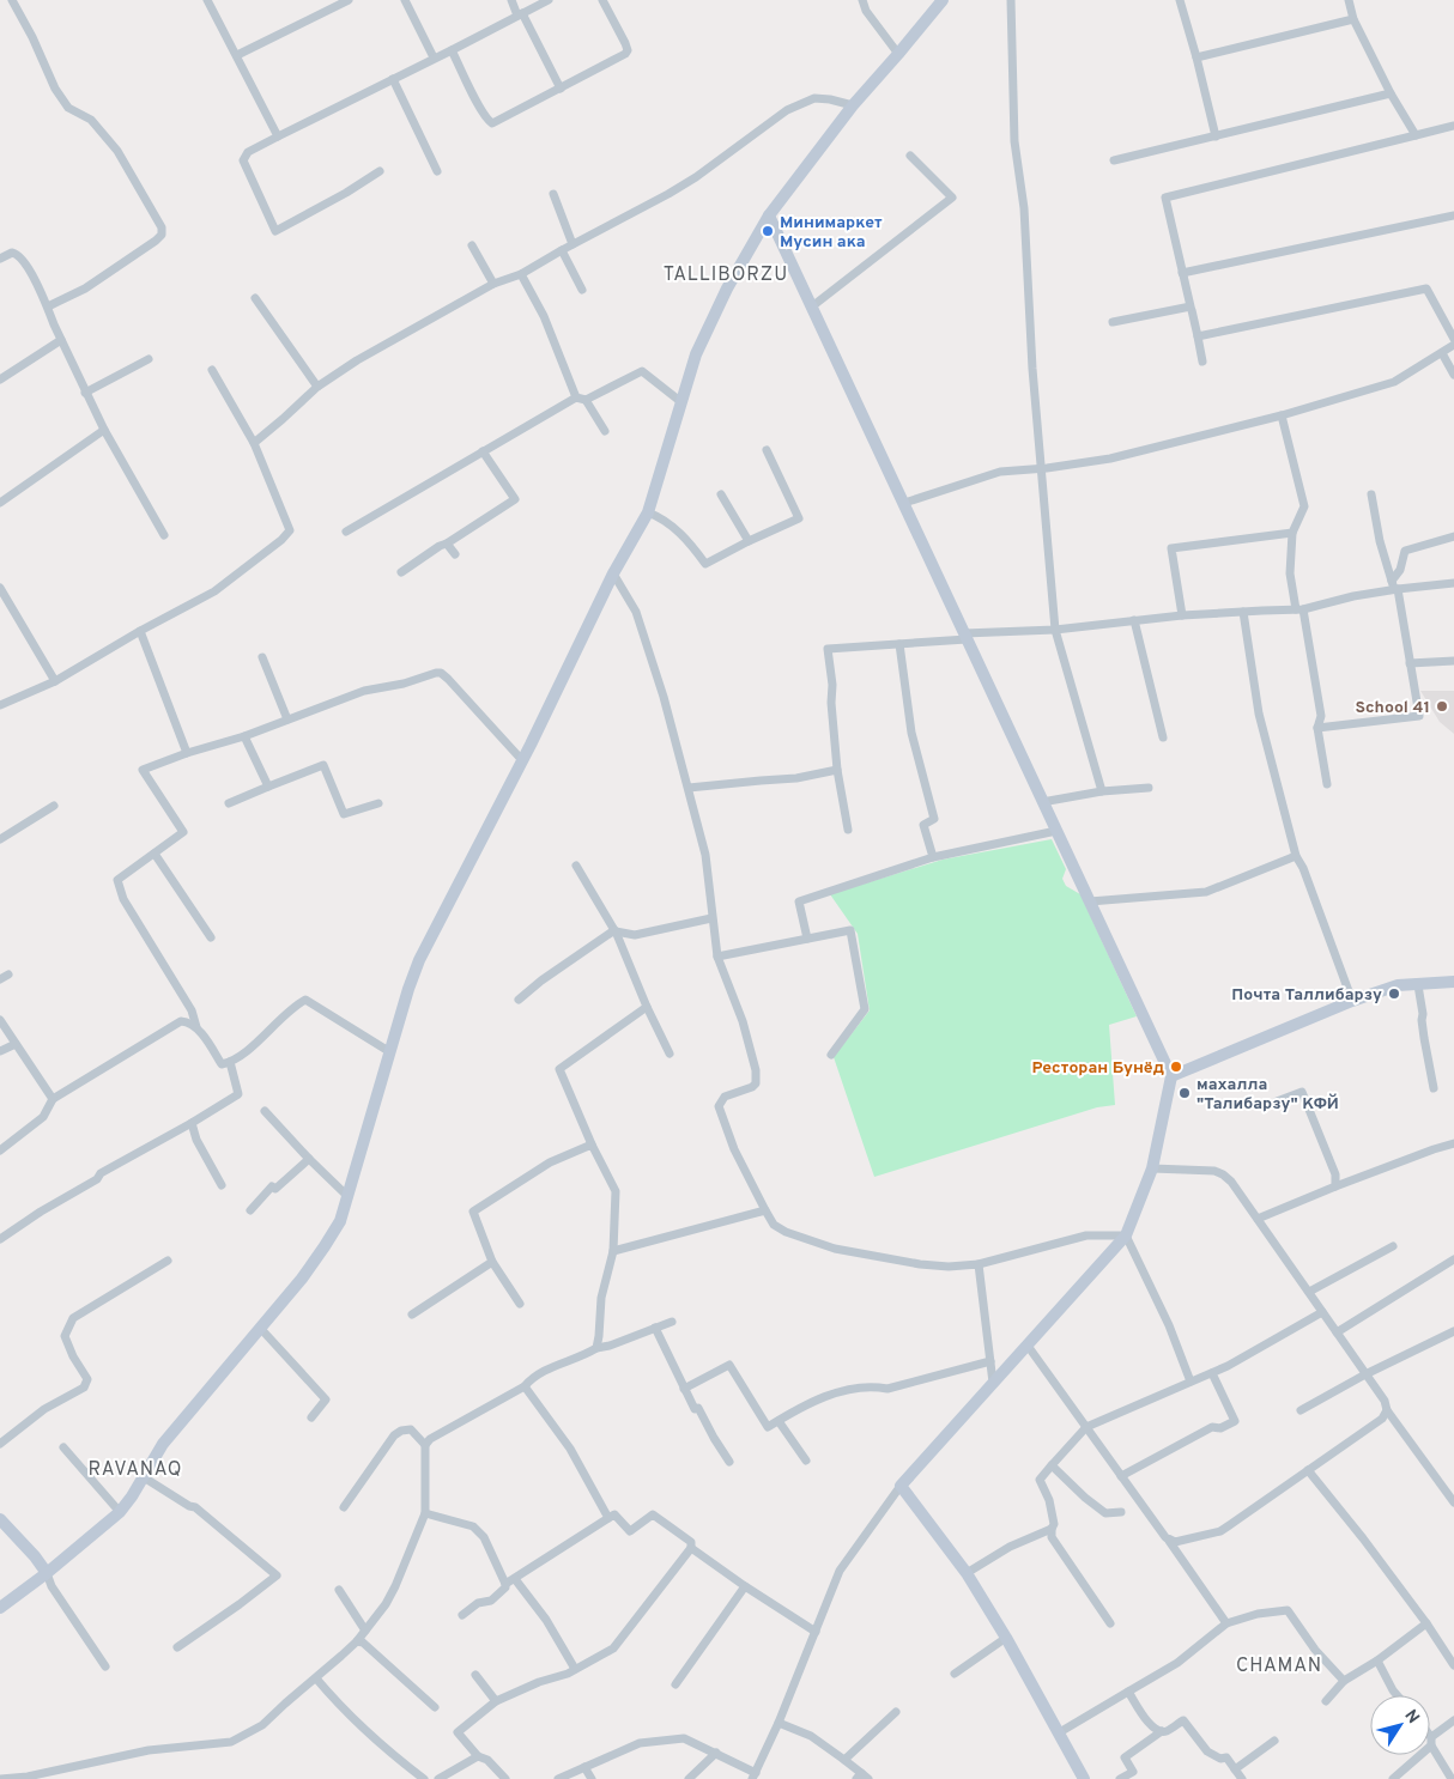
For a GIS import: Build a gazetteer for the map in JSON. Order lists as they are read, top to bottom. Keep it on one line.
{"districts":["TALLIBORZU","RAVANAQ","CHAMAN"],"places":["Минимаркет Мусин ака","School 41","Почта Таллибарзу","Ресторан Бунёд","махалла \"Талибарзу\" КФЙ"],"north":"top right"}
